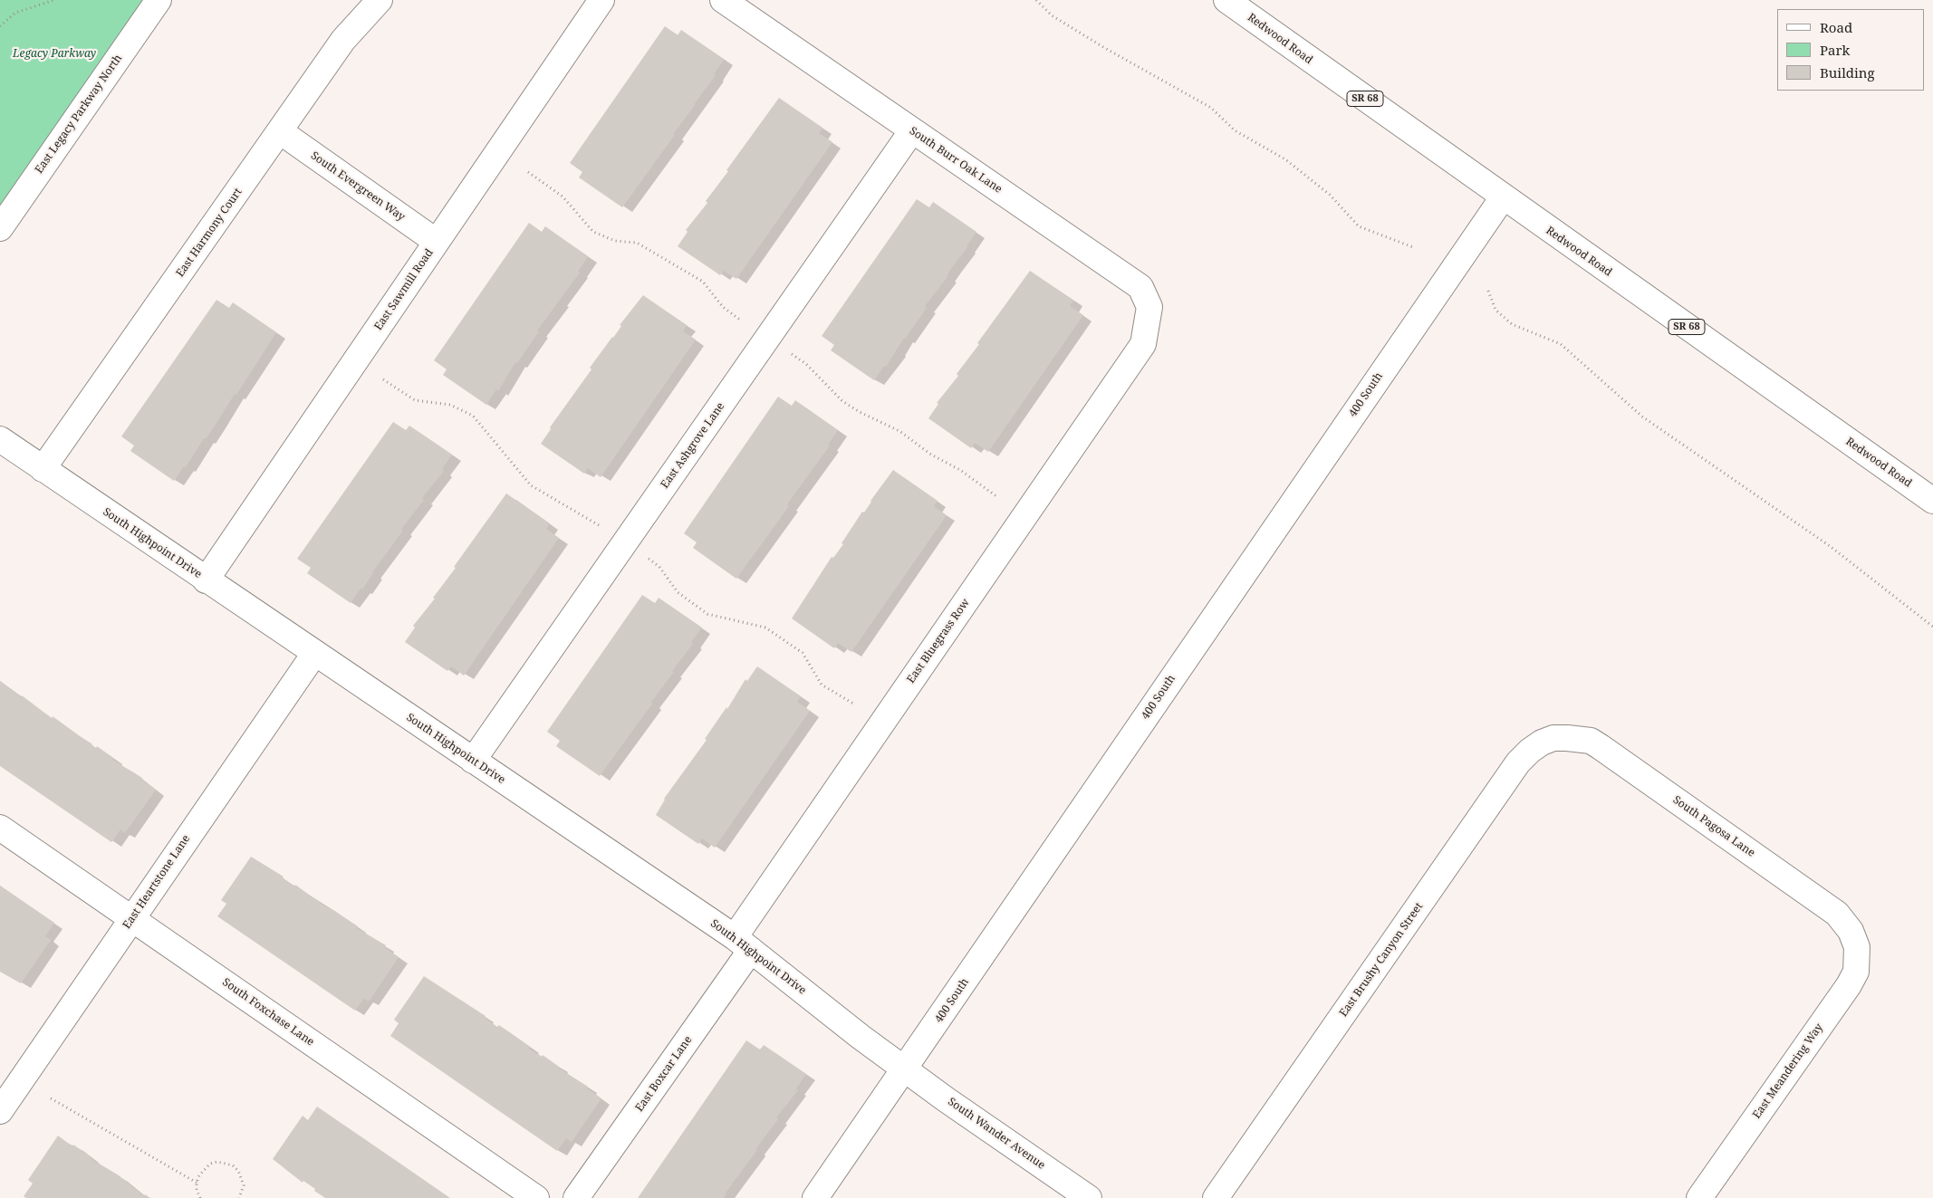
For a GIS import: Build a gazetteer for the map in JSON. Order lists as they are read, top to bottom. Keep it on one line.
{"streets":{"street":["Redwood Road","SR 68","East Legacy Parkway North","South Burr Oak Lane","South Evergreen Way","East Harmony Court","East Sawmill Road","400 South","East Ashgrove Lane","South Highpoint Drive","East Bluegrass Row","South Pagosa Lane","East Heartstone Lane","East Brushy Canyon Street","South Foxchase Lane","East Meandering Way","East Boxcar Lane","South Wander Avenue"]},"crossings":[["Redwood Road","400 South"],["South Burr Oak Lane","East Ashgrove Lane"],["South Burr Oak Lane","East Bluegrass Row"],["South Evergreen Way","East Harmony Court"],["South Evergreen Way","East Sawmill Road"],["East Harmony Court","South Highpoint Drive"],["East Sawmill Road","South Highpoint Drive"],["400 South","South Highpoint Drive"],["400 South","South Wander Avenue"],["East Ashgrove Lane","South Highpoint Drive"],["South Highpoint Drive","East Bluegrass Row"],["South Highpoint Drive","East Heartstone Lane"],["South Highpoint Drive","East Boxcar Lane"],["South Highpoint Drive","South Wander Avenue"],["East Bluegrass Row","East Boxcar Lane"],["South Pagosa Lane","East Brushy Canyon Street"],["South Pagosa Lane","East Meandering Way"],["East Heartstone Lane","South Foxchase Lane"]],"parks":["Legacy Parkway"],"legend":["Road","Park","Building"]}
